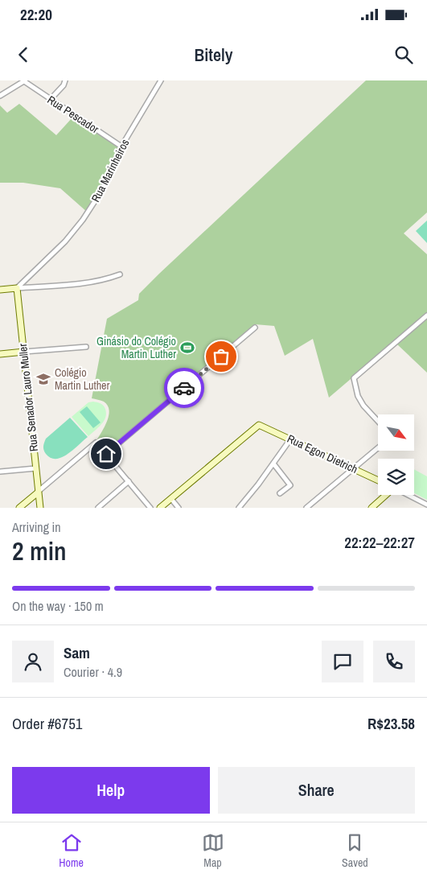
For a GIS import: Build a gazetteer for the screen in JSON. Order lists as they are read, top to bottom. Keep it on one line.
{"streets":{"street":["Rua Pescador","Rua Marinheiros","Rua Senador Lauro Muller","Rua Egon Dietrich"]},"crossings":[["Rua Pescador","Rua Marinheiros"],["Rua Marinheiros","Rua Senador Lauro Muller"]],"places":{"sports":["Ginásio do Colégio Martin Luther"],"school or university":["Colégio Martin Luther"]},"north":"bottom right","page":{"status":"22:20","header":"Bitely","heading":["2 min","Arriving in","22:22–22:27"],"panel":["Sam","Courier · 4.9","Order #6751","R$23.58"],"bar":"On the way · 150 m","buttons":["Help","Share"],"tabs":["Home","Map","Saved"]}}
